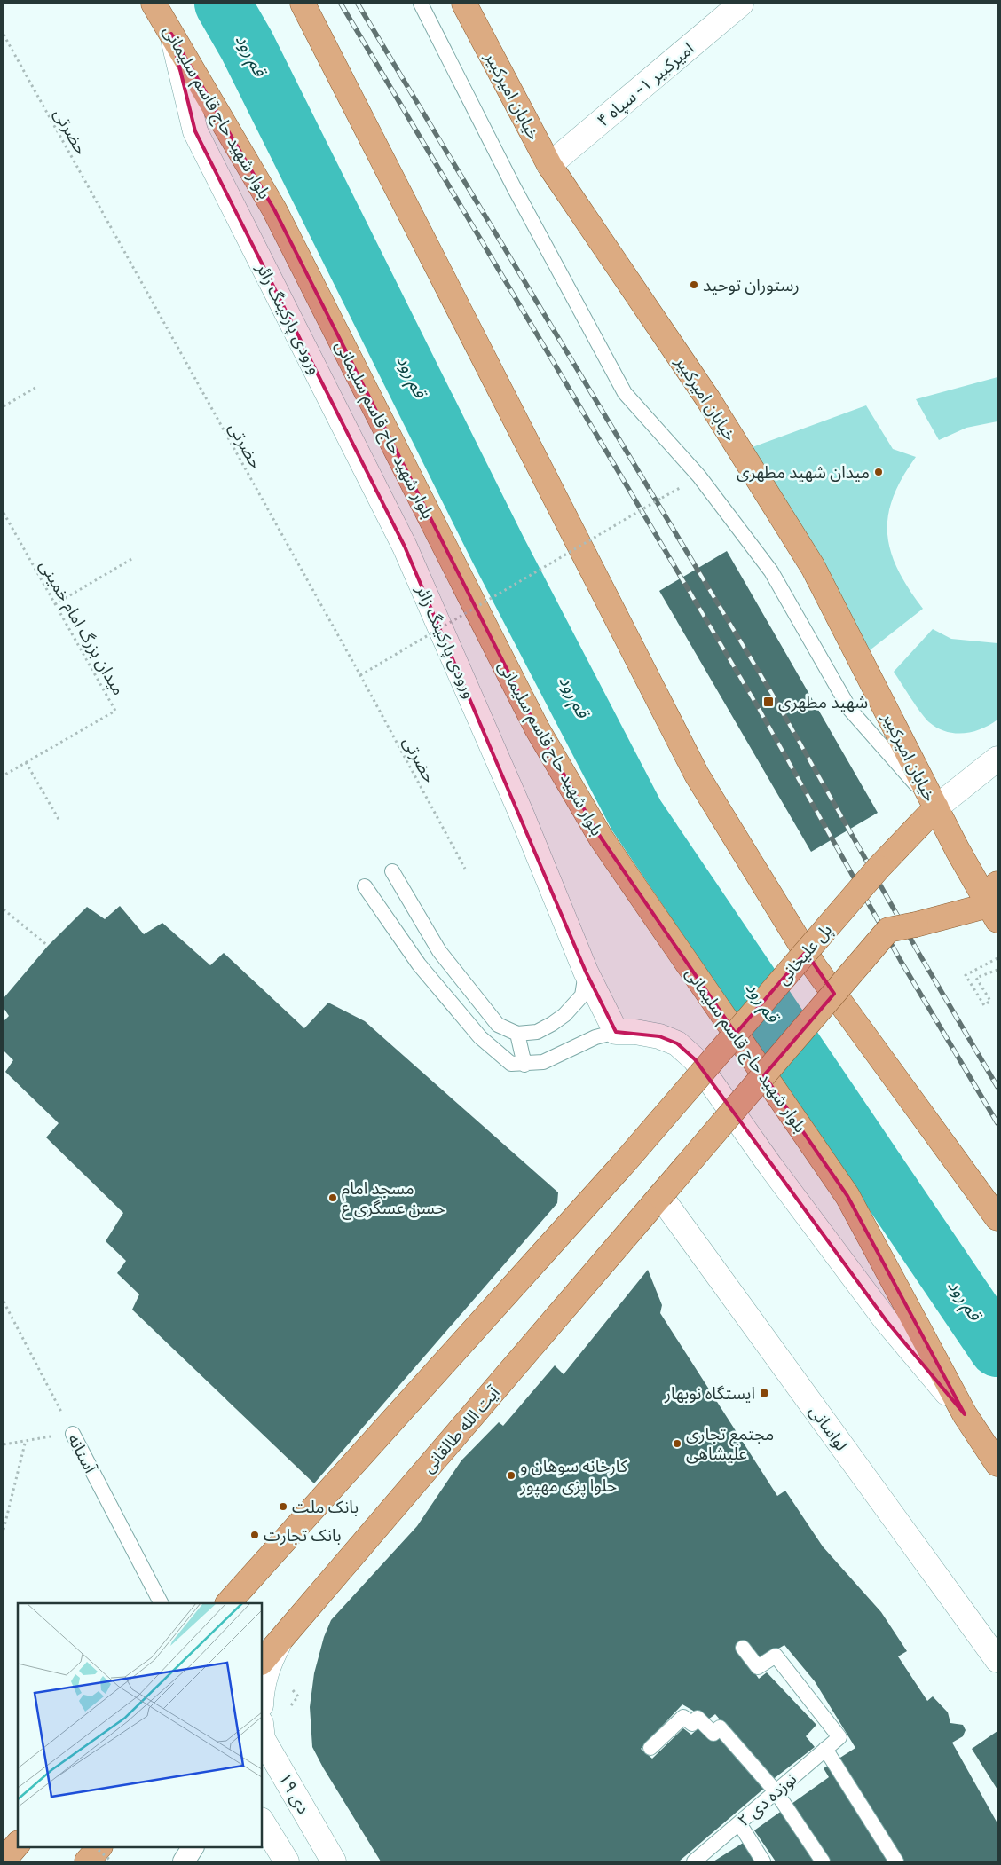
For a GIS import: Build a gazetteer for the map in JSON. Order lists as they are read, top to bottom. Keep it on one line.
{"streets":{"main road":["امیرکبیر ۱- سپاه ۴","خیابان امیرکبیر","بلوار شهید حاج قاسم سلیمانی","ورودی پارکینگ زائر","پل علیخانی","لواسانی","آیت الله طالقانی","۱۹ دی"],"lane":["آستانه","نوزده دی ۲"],"path":["حضرتی","میدان بزرگ امام خمینی"]},"crossings":[["امیرکبیر ۱- سپاه ۴","خیابان امیرکبیر"],["خیابان امیرکبیر","پل علیخانی"],["بلوار شهید حاج قاسم سلیمانی","ورودی پارکینگ زائر"],["لواسانی","آیت الله طالقانی"]],"water":["قم رود"],"places":{"other":["رستوران توحید","میدان شهید مطهری","مسجد امام حسن عسگری ع","مجتمع تجاری علیشاهی","کارخانه سوهان و حلوا پزی مهپور","بانک ملت","بانک تجارت"],"transit":["شهید مطهری","ایستگاه نوبهار"]}}
